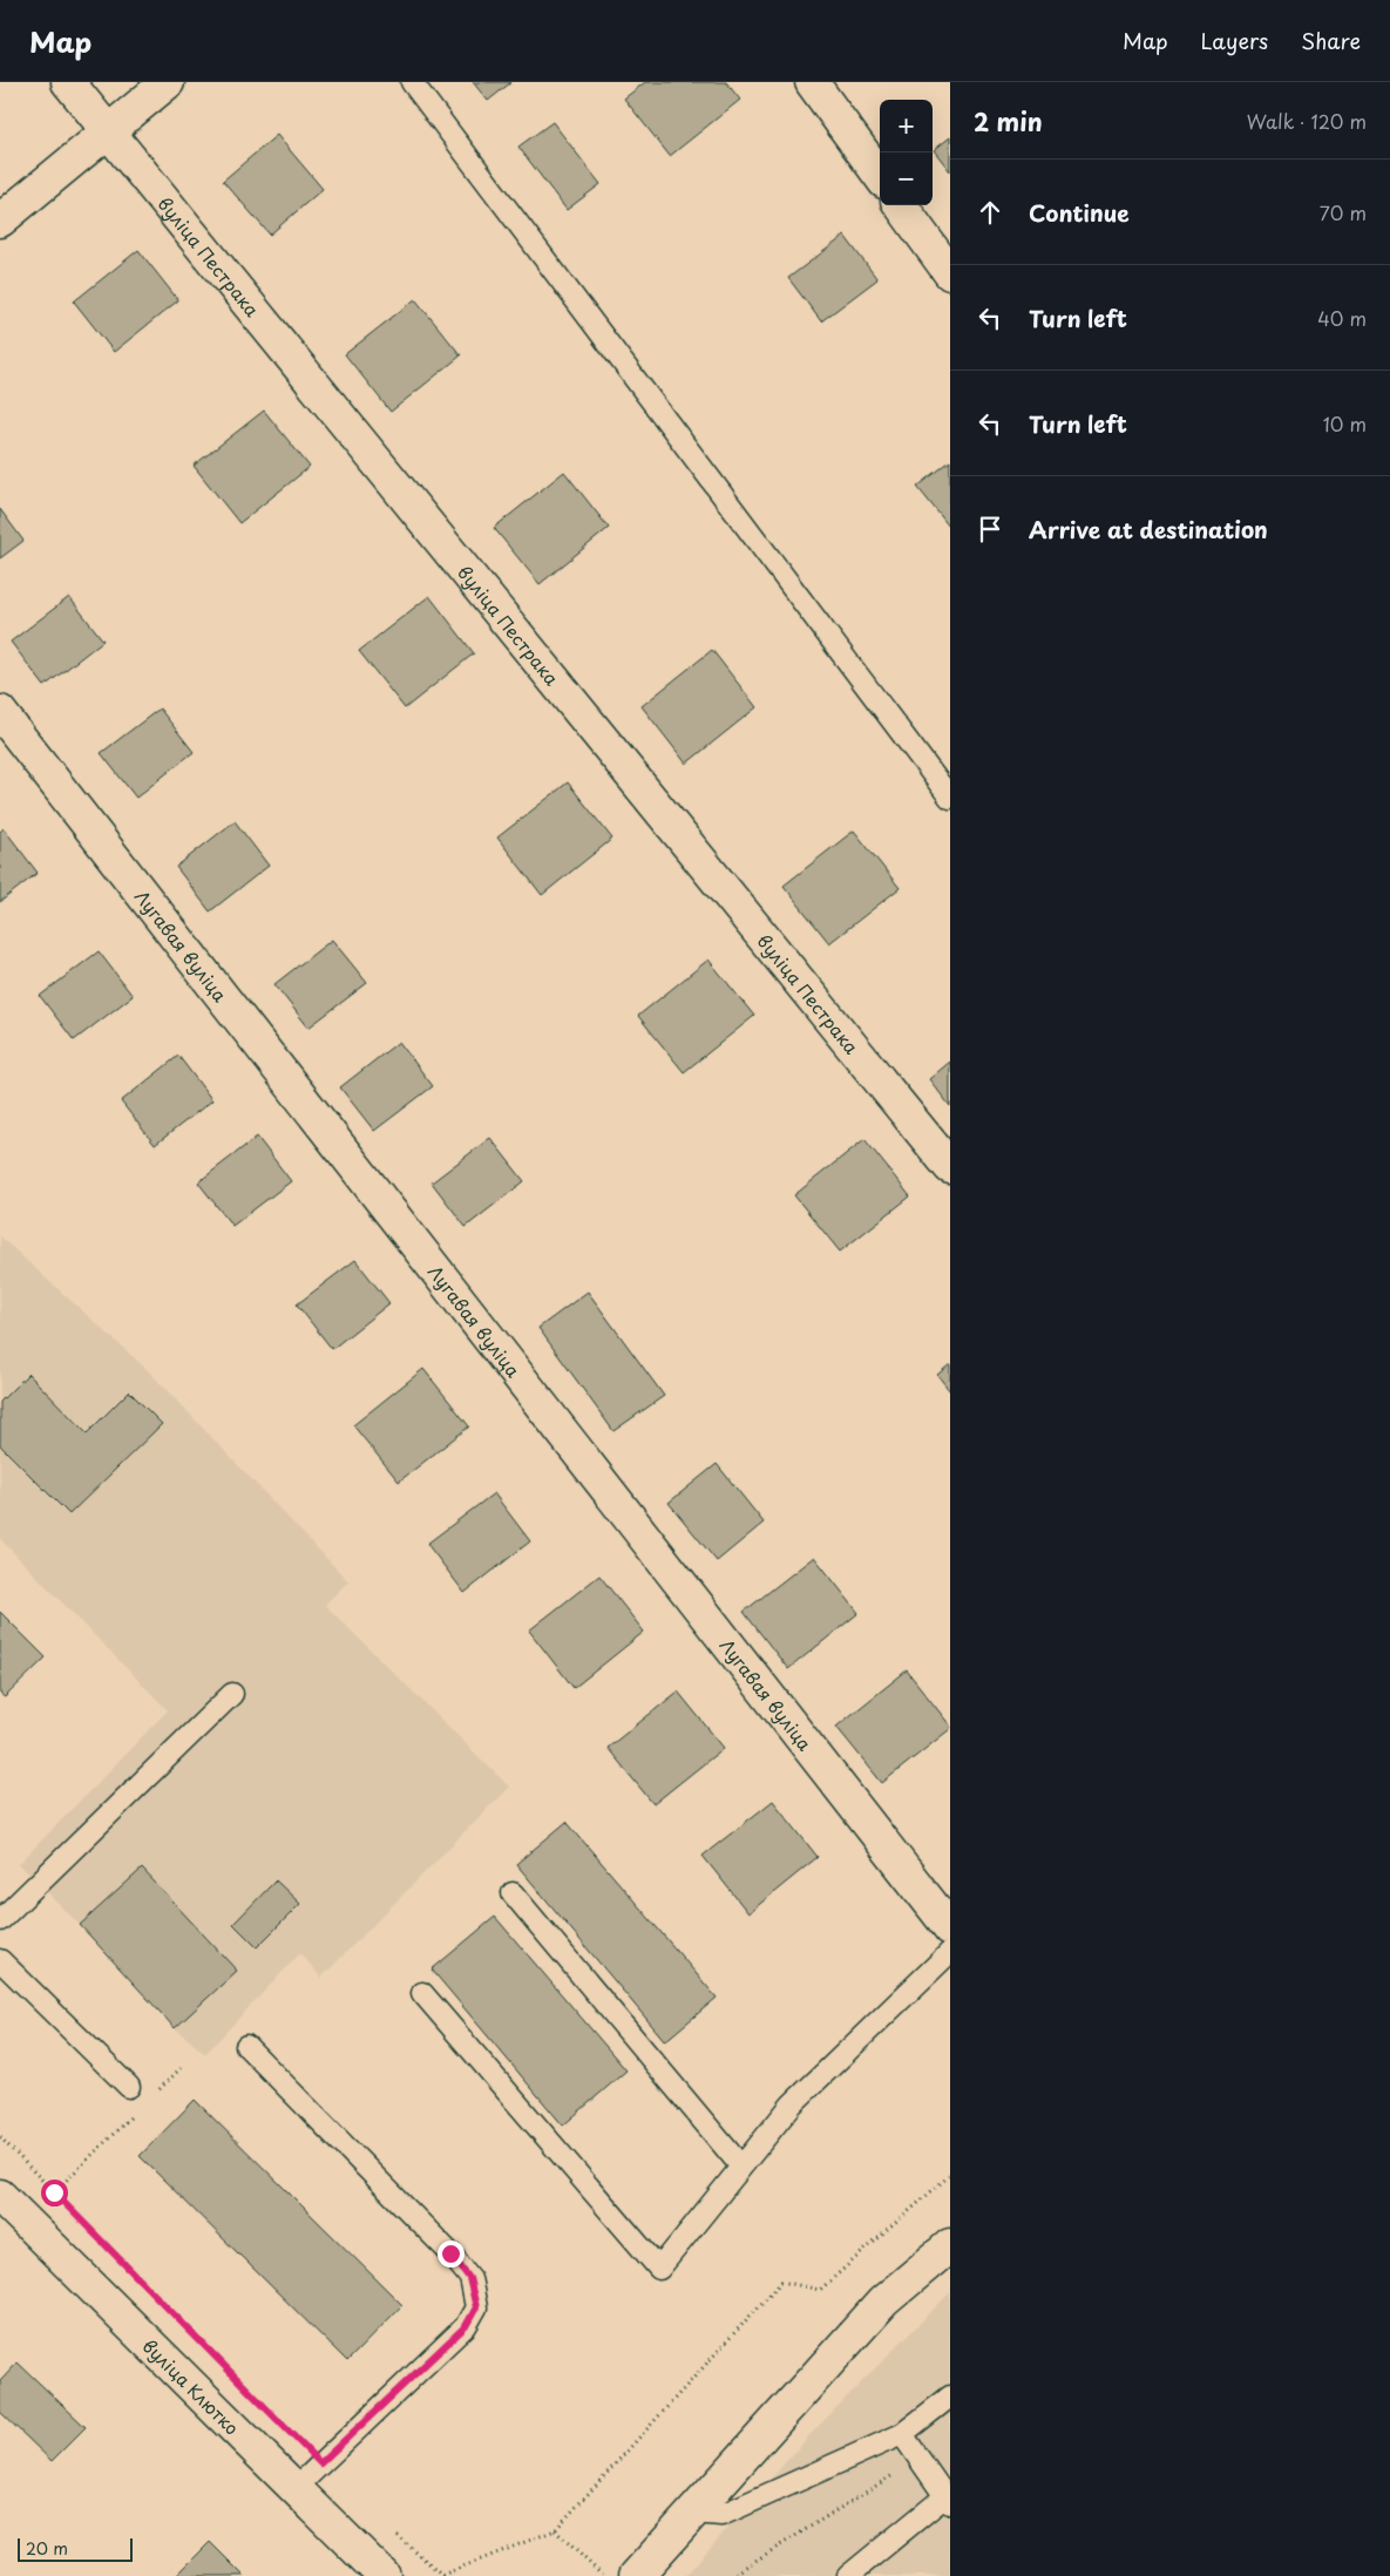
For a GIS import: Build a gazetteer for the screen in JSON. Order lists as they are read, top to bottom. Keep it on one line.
{"streets":{"street":["вуліца Пестрака","Лугавая вуліца","вуліца Клютко"]},"scale_bar":"20 m","page":{"header":"Map","nav":["Map","Layers","Share"],"heading":["2 min","Walk · 120 m"],"map_buttons":["+","−"],"list":[["Continue","70 m"],["Turn left","40 m"],["Turn left","10 m"],"Arrive at destination"],"scale":"20 m"}}
